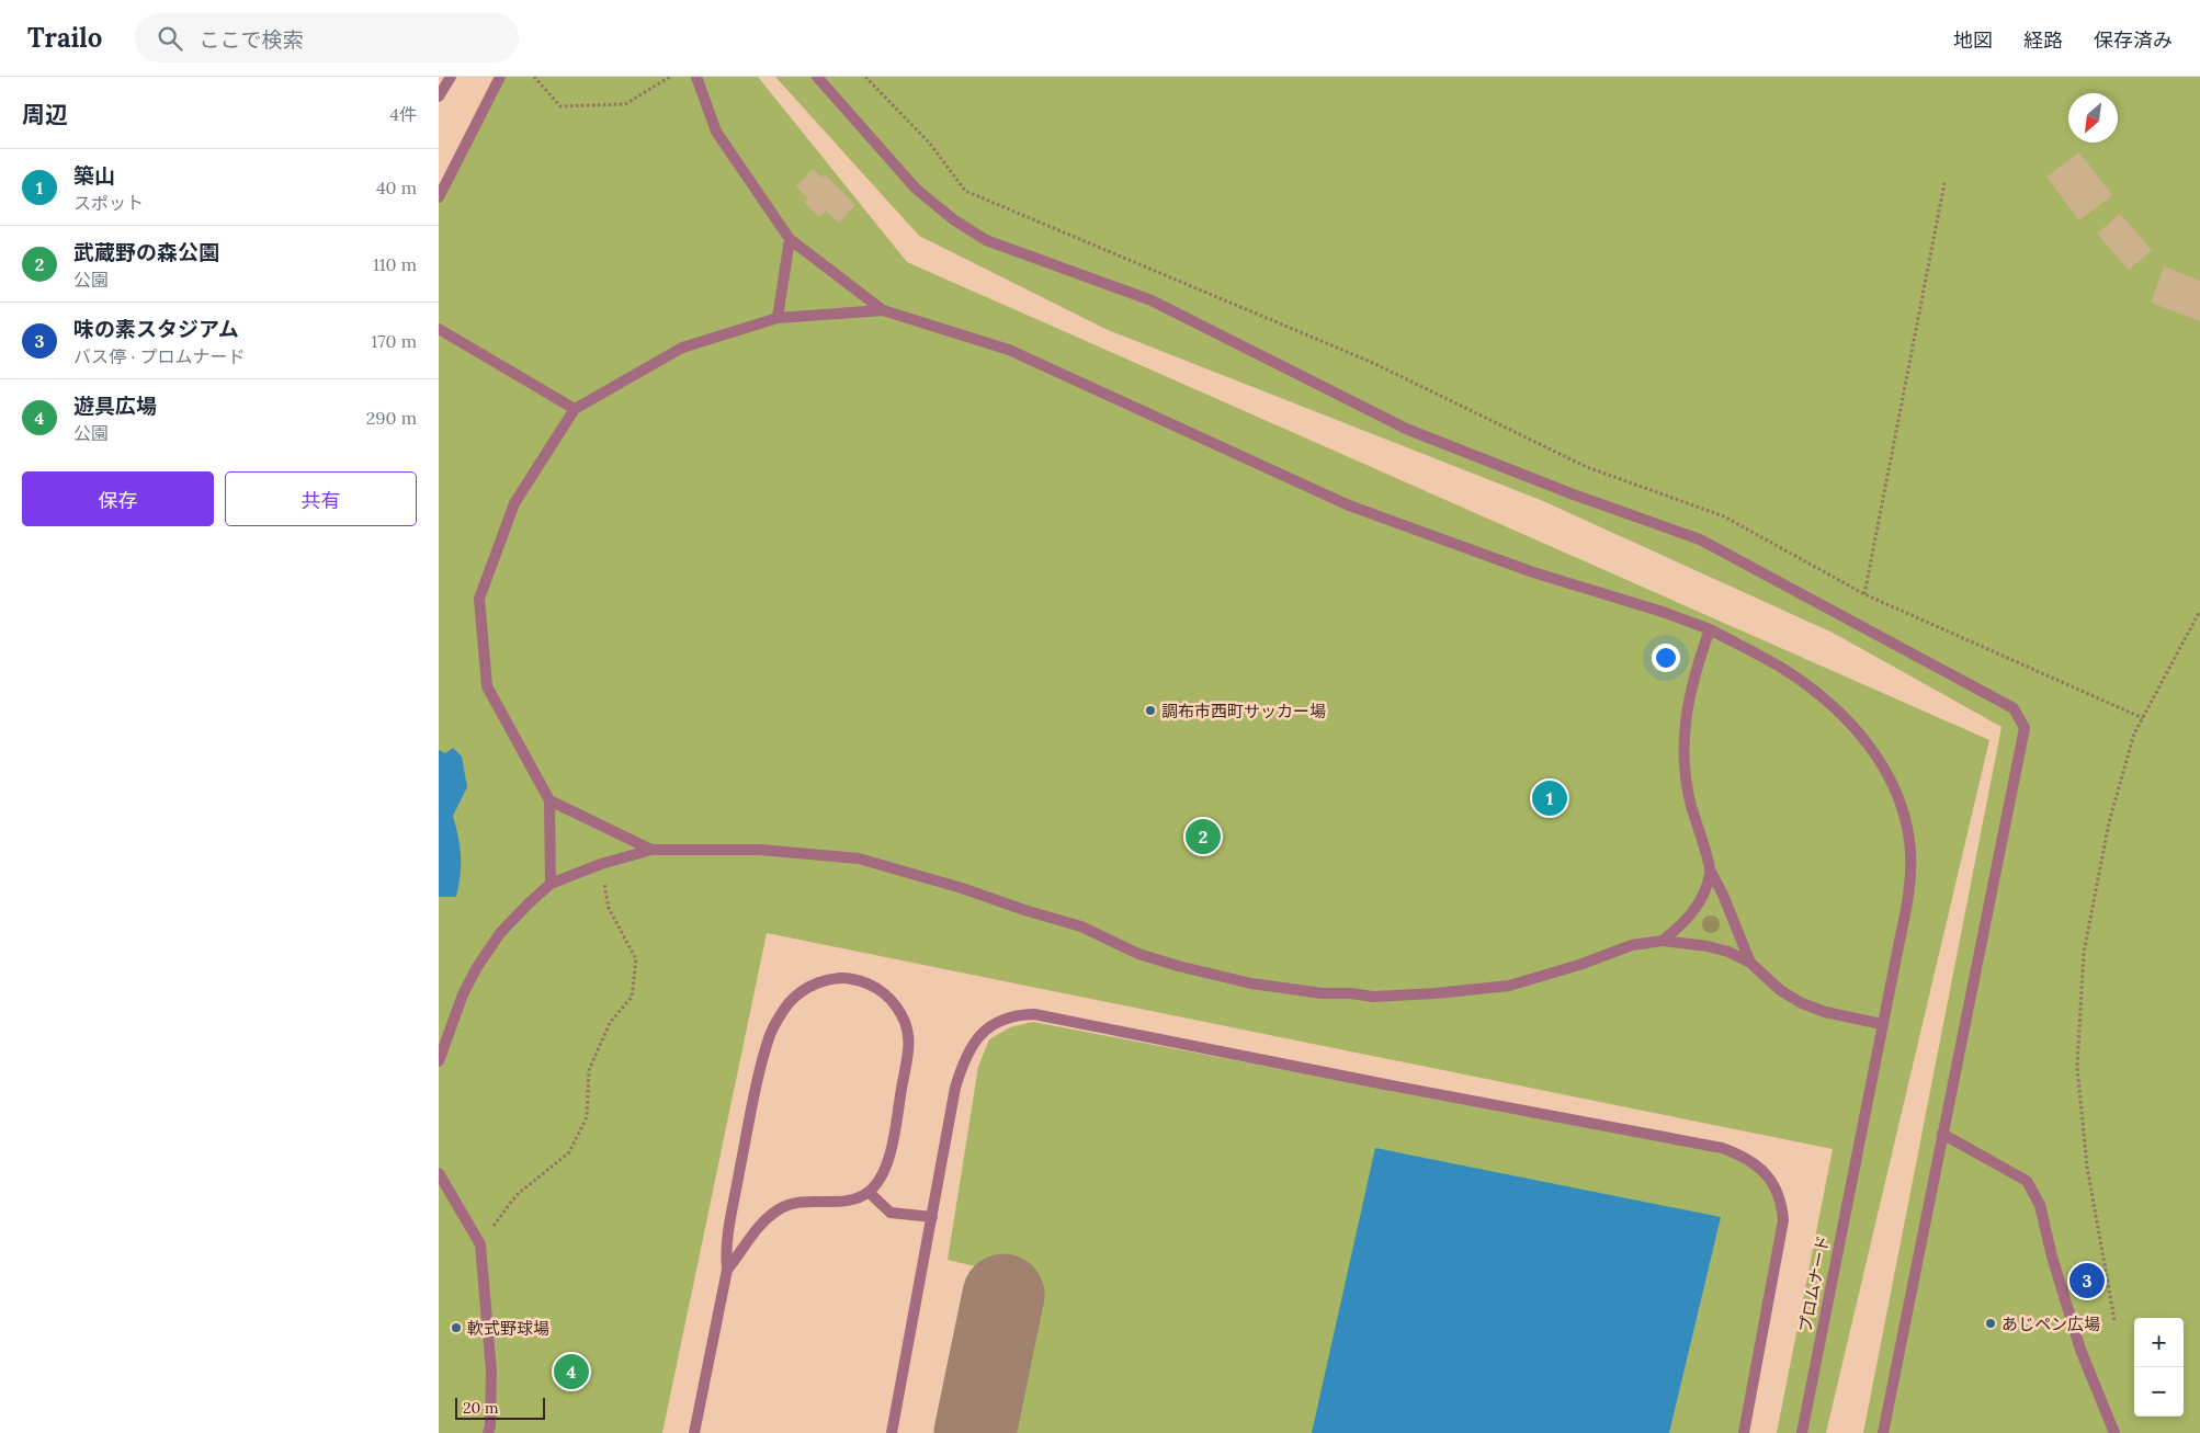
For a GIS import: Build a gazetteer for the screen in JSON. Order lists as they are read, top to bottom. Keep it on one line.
{"streets":{"street":["プロムナード"]},"places":["調布市西町サッカー場","あじペン広場","軟式野球場"],"scale_bar":"20 m","north":"bottom left","page":{"header":"Trailo","search":"ここで検索","nav":["地図","経路","保存済み"],"heading":["周辺","4件"],"list":[{"mark":"1","name":"築山","note":"スポット","value":"40 m"},{"mark":"2","name":"武蔵野の森公園","note":"公園","value":"110 m"},{"mark":"3","name":"味の素スタジアム","note":"バス停 · プロムナード","value":"170 m"},{"mark":"4","name":"遊具広場","note":"公園","value":"290 m"}],"buttons":["保存","共有"],"pins":["1","2","3","4"],"map_buttons":["+","−"],"scale":"20 m"}}
